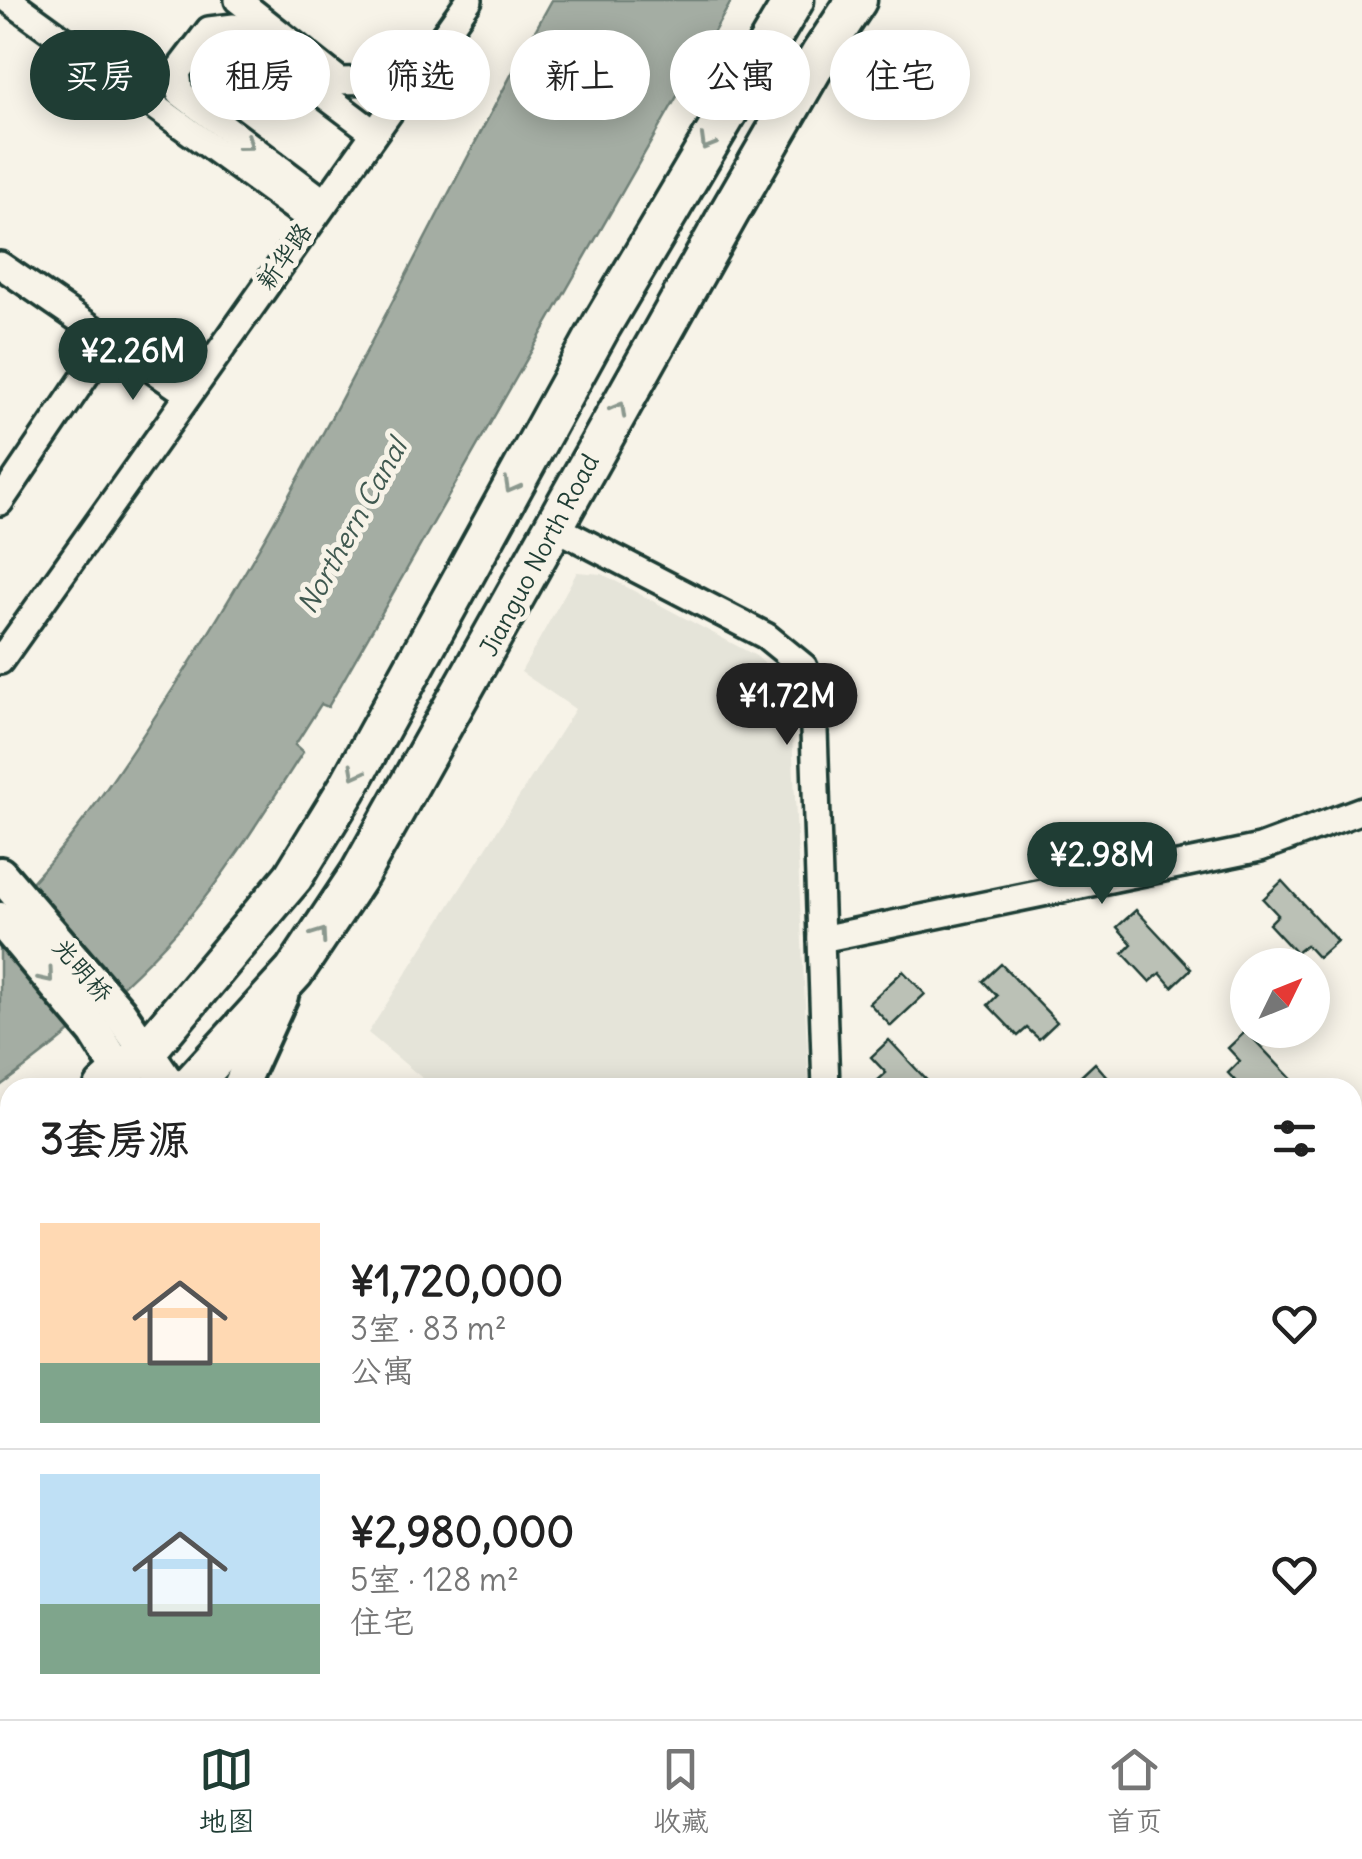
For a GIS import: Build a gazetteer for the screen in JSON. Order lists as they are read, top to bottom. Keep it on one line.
{"streets":{"highway":["Jianguo North Road"],"main road":["光明桥"],"street":["新华路"]},"water":["Northern Canal"],"north":"top right","page":{"chip":["买房","租房","筛选","新上","公寓","住宅"],"price":["¥2.26M","¥1.72M","¥2.98M"],"heading":"3套房源","list":[{"name":"¥1,720,000","note":"3室 · 83 m² · 公寓"},{"name":"¥2,980,000","note":"5室 · 128 m² · 住宅"}],"tabs":["地图","收藏","首页"]}}
